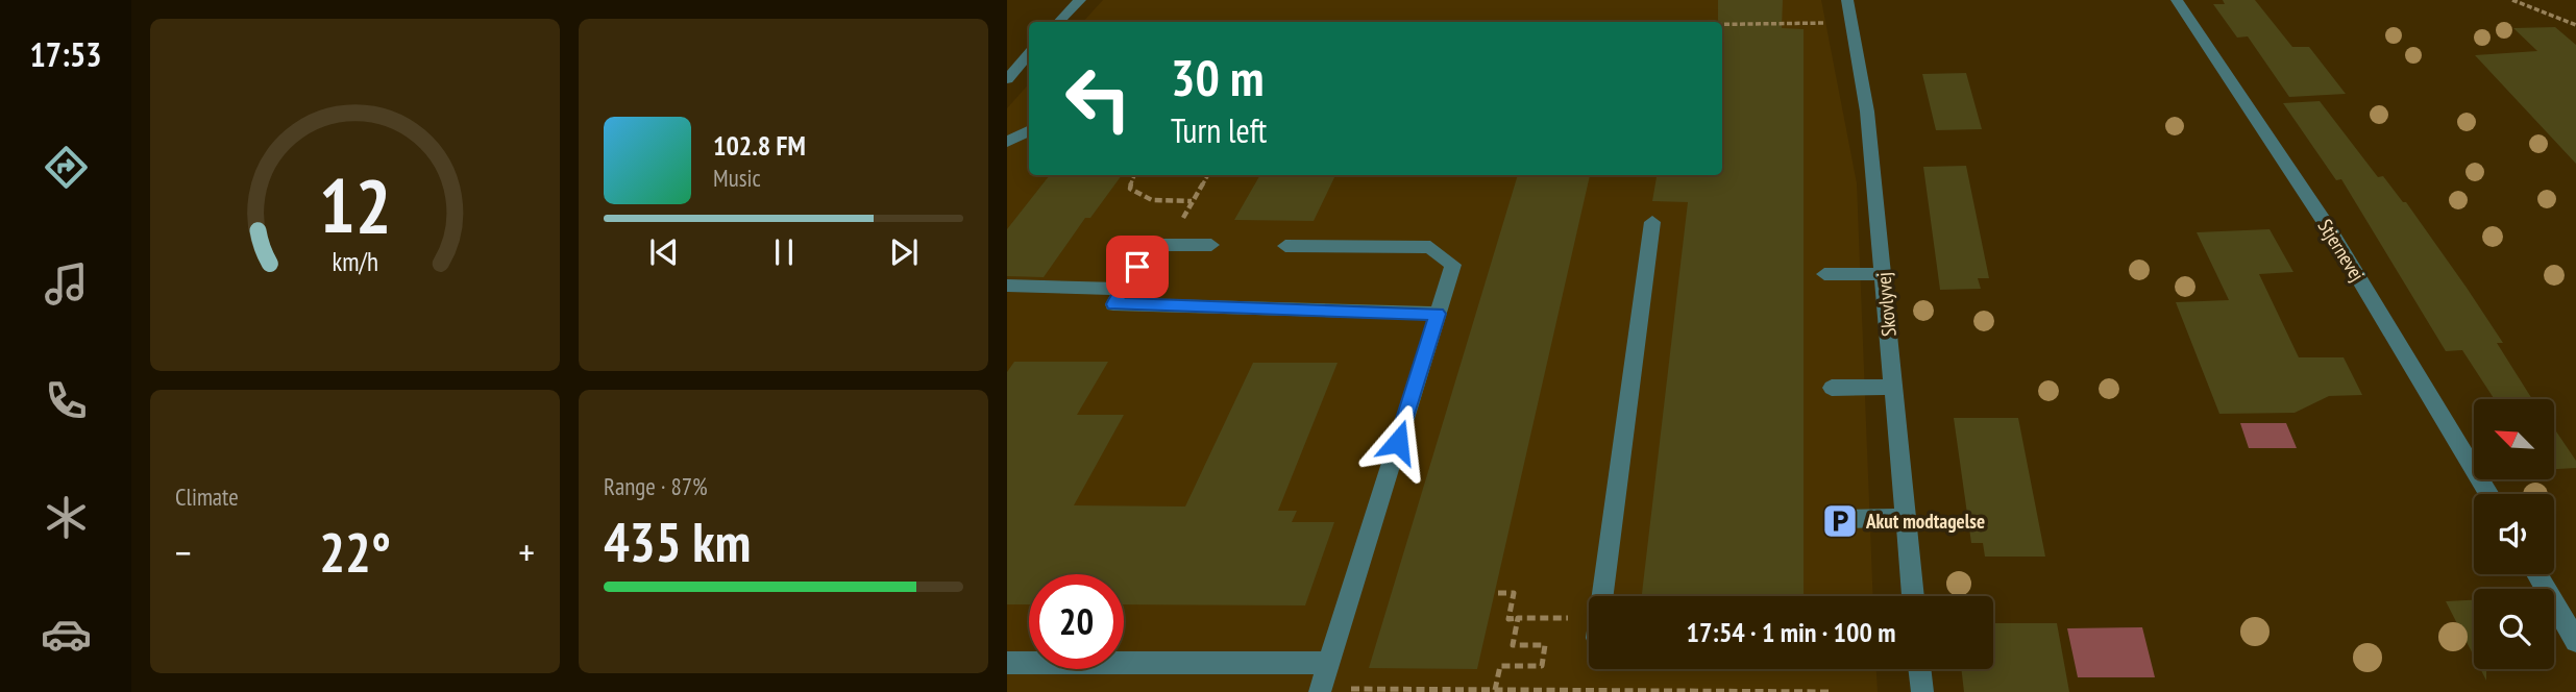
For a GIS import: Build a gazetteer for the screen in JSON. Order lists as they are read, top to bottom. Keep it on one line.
{"streets":{"street":["Stjernevej","Skovlyvej"]},"places":{"parking":["Akut modtagelse"]},"north":"top left","page":{"tabs":"17:53","turn":["30 m","Turn left"],"song":["102.8 FM","Music"],"tile":["Climate",["Range · 87%","435 km"]],"heat":["−","22°","+"],"limit":"20","trip":"17:54 · 1 min · 100 m","gauge":["12","km/h"]}}
